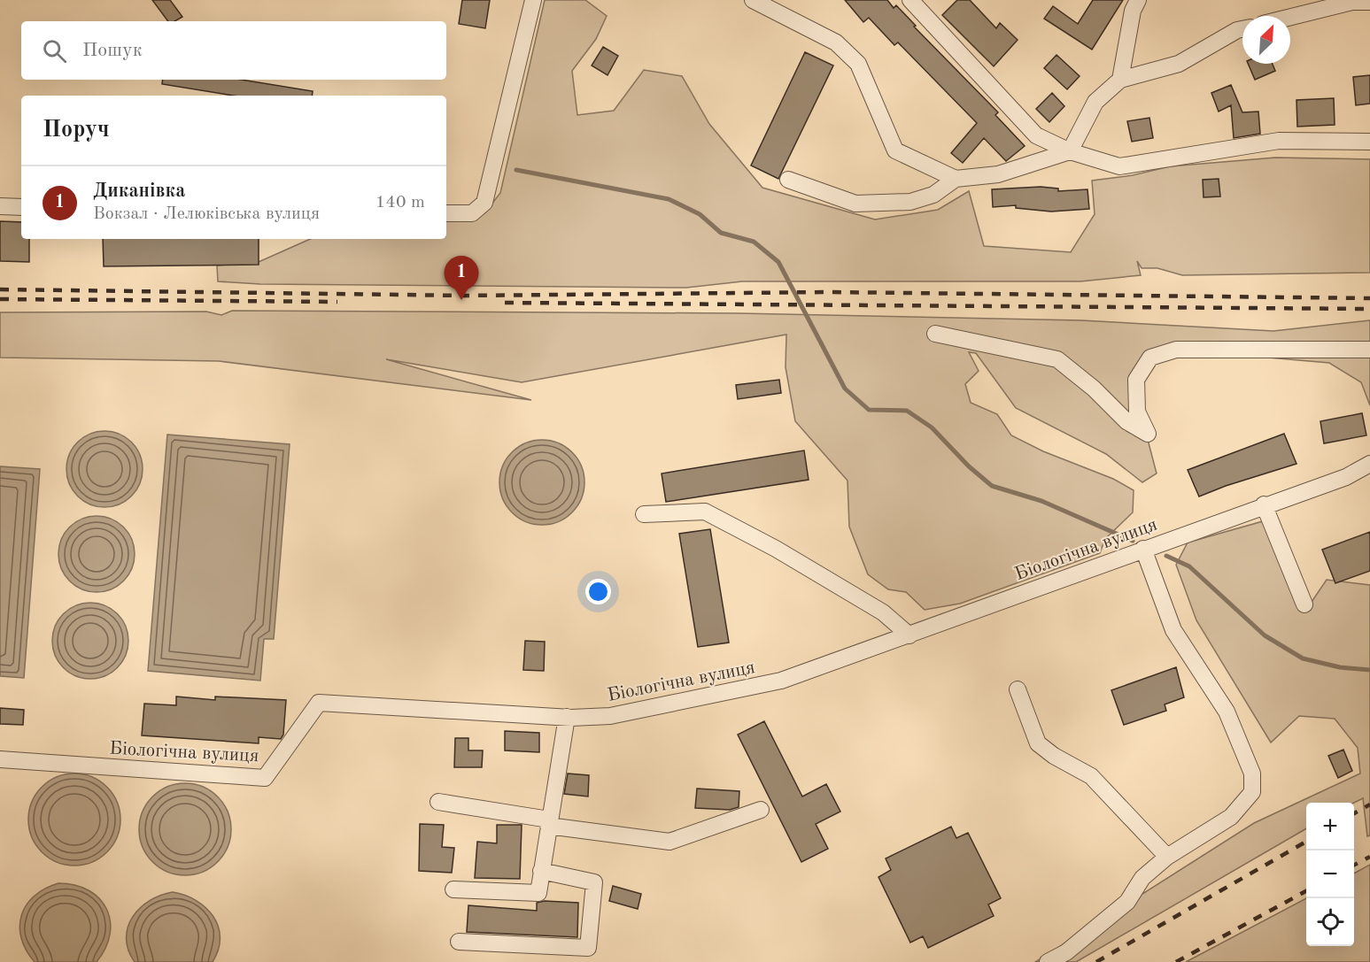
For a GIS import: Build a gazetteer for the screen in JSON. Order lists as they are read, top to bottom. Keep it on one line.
{"streets":{"street":["Біологічна вулиця"]},"north":"top right","page":{"search":"Пошук","heading":"Поруч","list":[{"mark":"1","name":"Диканівка","note":"Вокзал · Лелюківська вулиця","value":"140 m"}],"pins":"1","map_buttons":["+","−"]}}
